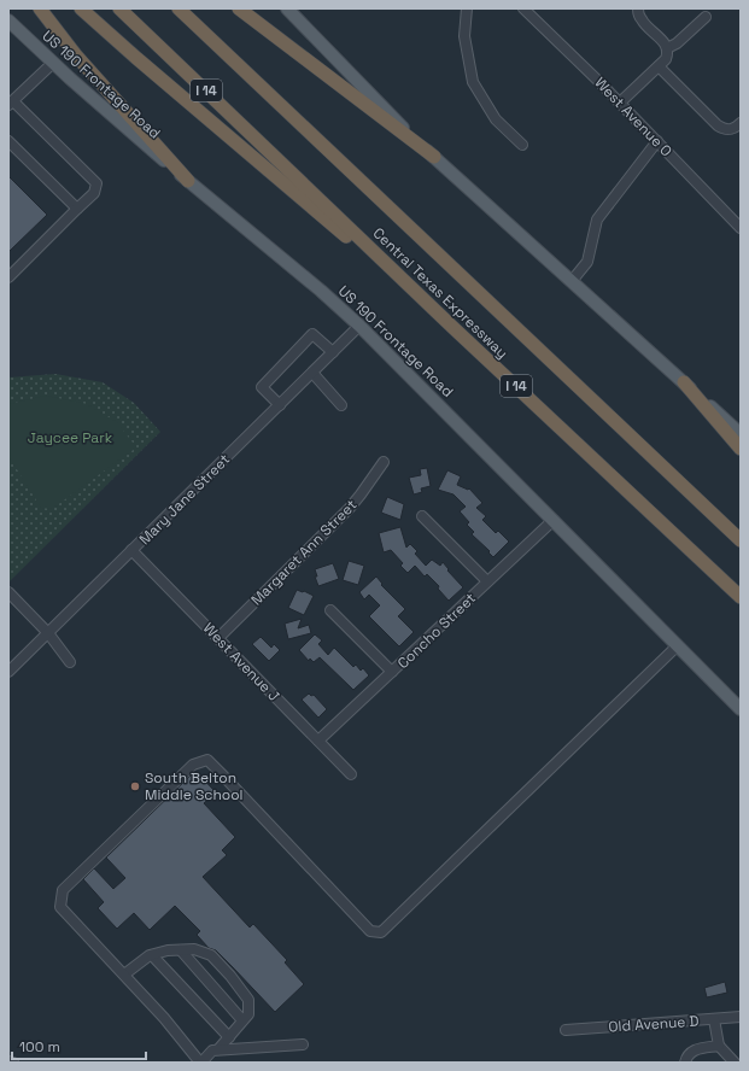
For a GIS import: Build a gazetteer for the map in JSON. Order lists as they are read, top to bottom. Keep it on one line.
{"streets":{"highway":["I 14","Central Texas Expressway"],"main road":["US 190 Frontage Road"],"street":["West Avenue O","Mary Jane Street","Margaret Ann Street","Concho Street","West Avenue J","Old Avenue D"]},"crossings":[["US 190 Frontage Road","Mary Jane Street"],["US 190 Frontage Road","Concho Street"],["Mary Jane Street","West Avenue J"],["Margaret Ann Street","West Avenue J"],["Concho Street","West Avenue J"]],"parks":["Jaycee Park"],"places":["South Belton Middle School"],"scale_bar":"100 m"}
